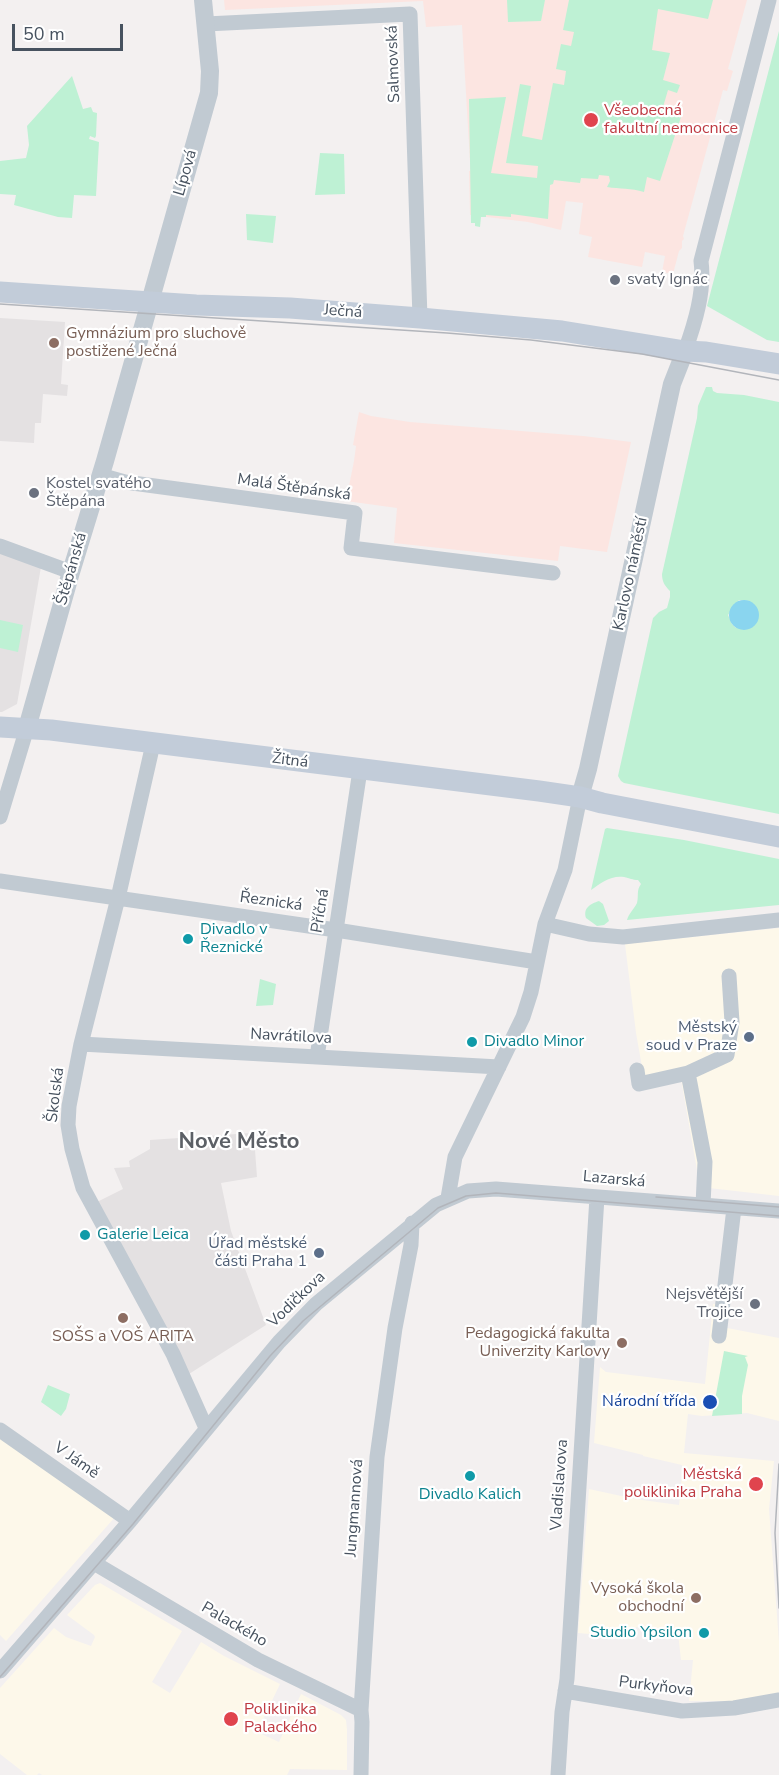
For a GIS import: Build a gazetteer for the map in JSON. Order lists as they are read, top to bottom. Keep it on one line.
{"streets":{"main road":["Ječná","Žitná"],"street":["Salmovská","Lípová","Malá Štěpánská","Štěpánská","Karlovo náměstí","Řeznická","Příčná","Navrátilova","Školská","Lazarská","Vodičkova","V Jámě","Vladislavova","Jungmannová","Palackého","Purkyňova"]},"crossings":[["Salmovská","Lípová"],["Salmovská","Ječná"],["Lípová","Ječná"],["Lípová","Štěpánská"],["Ječná","Štěpánská"],["Ječná","Karlovo náměstí"],["Malá Štěpánská","Štěpánská"],["Štěpánská","Žitná"],["Karlovo náměstí","Žitná"],["Žitná","Příčná"],["Žitná","Školská"],["Řeznická","Příčná"],["Řeznická","Školská"],["Příčná","Navrátilova"],["Navrátilova","Školská"],["Školská","Vodičkova"],["Lazarská","Vodičkova"],["Lazarská","Vladislavova"],["Vodičkova","V Jámě"],["Vodičkova","Jungmannová"],["Vodičkova","Palackého"],["Vladislavova","Purkyňova"],["Jungmannová","Palackého"]],"districts":["Nové Město"],"places":["Všeobecná fakultní nemocnice","svatý Ignác","Gymnázium pro sluchově postižené Ječná","Kostel svatého Štěpána","Divadlo v Řeznické","Městský soud v Praze","Divadlo Minor","Galerie Leica","Úřad městské části Praha 1","Nejsvětější Trojice","SOŠS a VOŠ ARITA","Pedagogická fakulta Univerzity Karlovy","Národní třída","Divadlo Kalich","Městská poliklinika Praha","Vysoká škola obchodní","Studio Ypsilon","Poliklinika Palackého"],"scale_bar":"50 m"}
